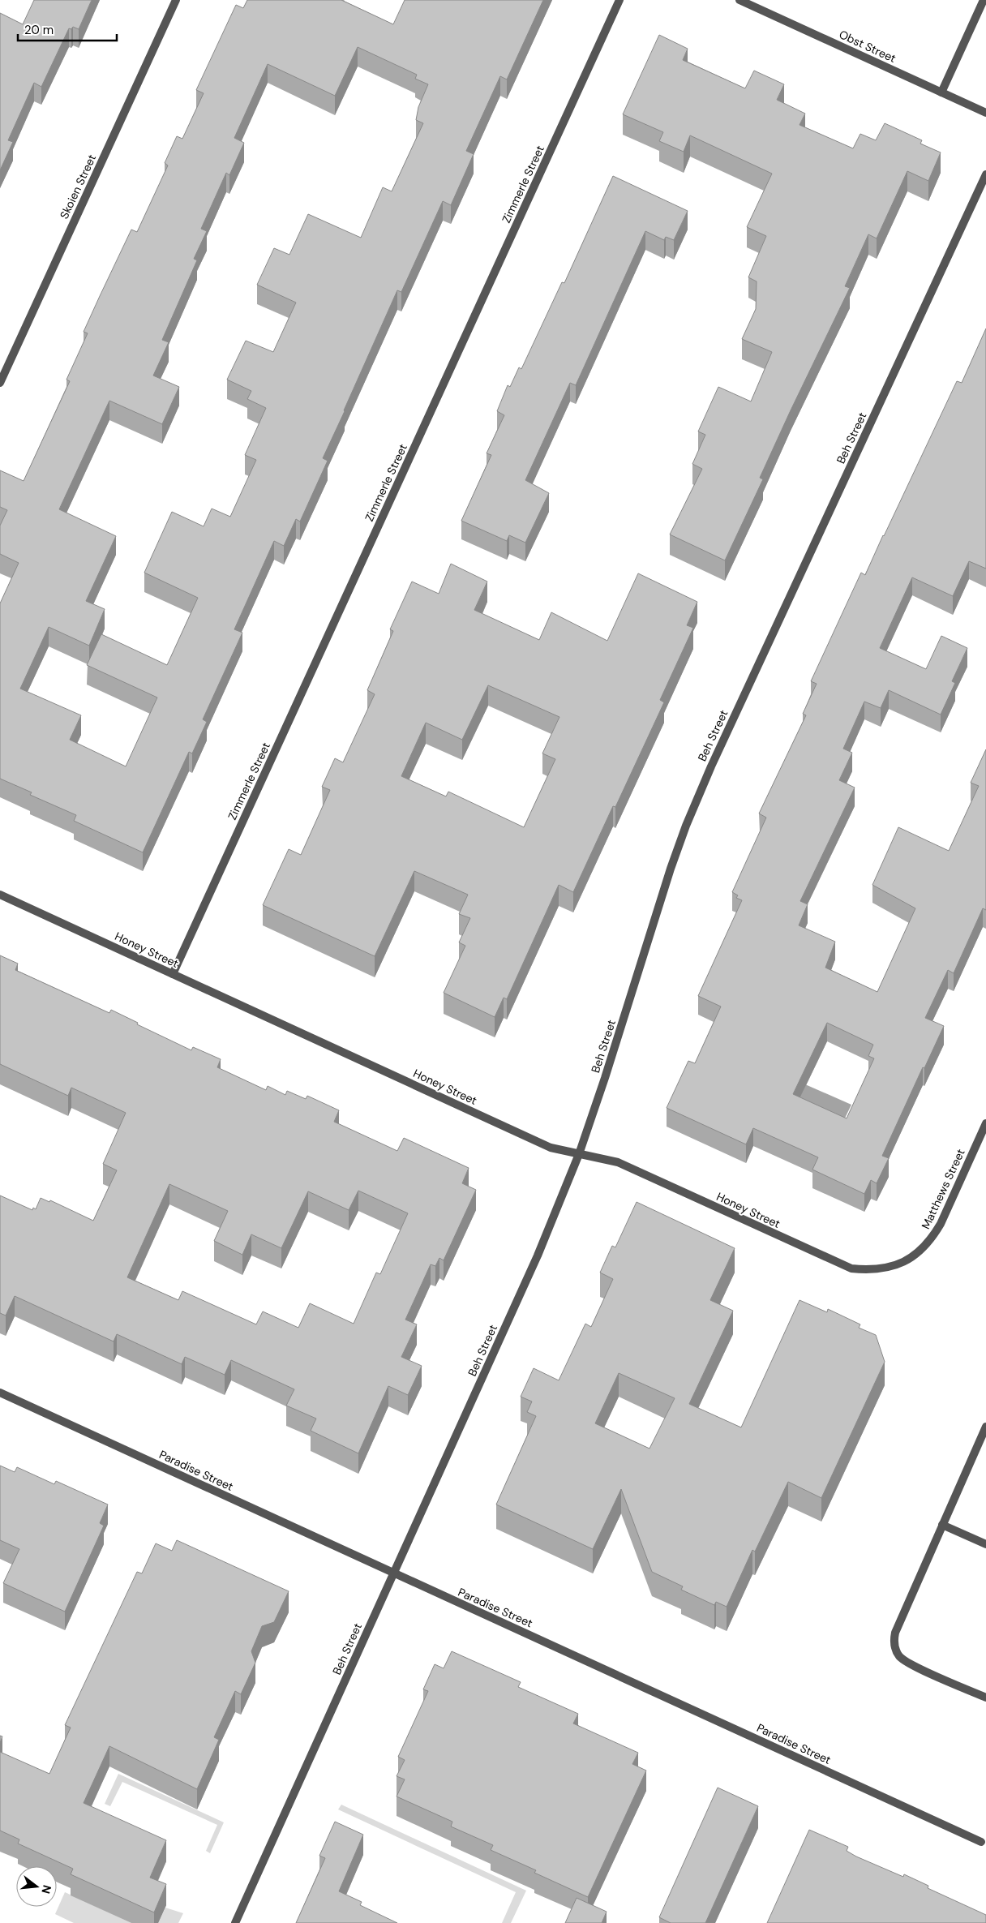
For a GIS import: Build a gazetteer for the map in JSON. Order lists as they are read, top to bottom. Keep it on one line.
{"streets":{"street":["Obst Street","Zimmerle Street","Skoien Street","Beh Street","Honey Street","Matthews Street","Paradise Street"]},"crossings":[["Zimmerle Street","Honey Street"],["Beh Street","Honey Street"],["Beh Street","Paradise Street"],["Honey Street","Matthews Street"]],"scale_bar":"20 m","north":"right"}
